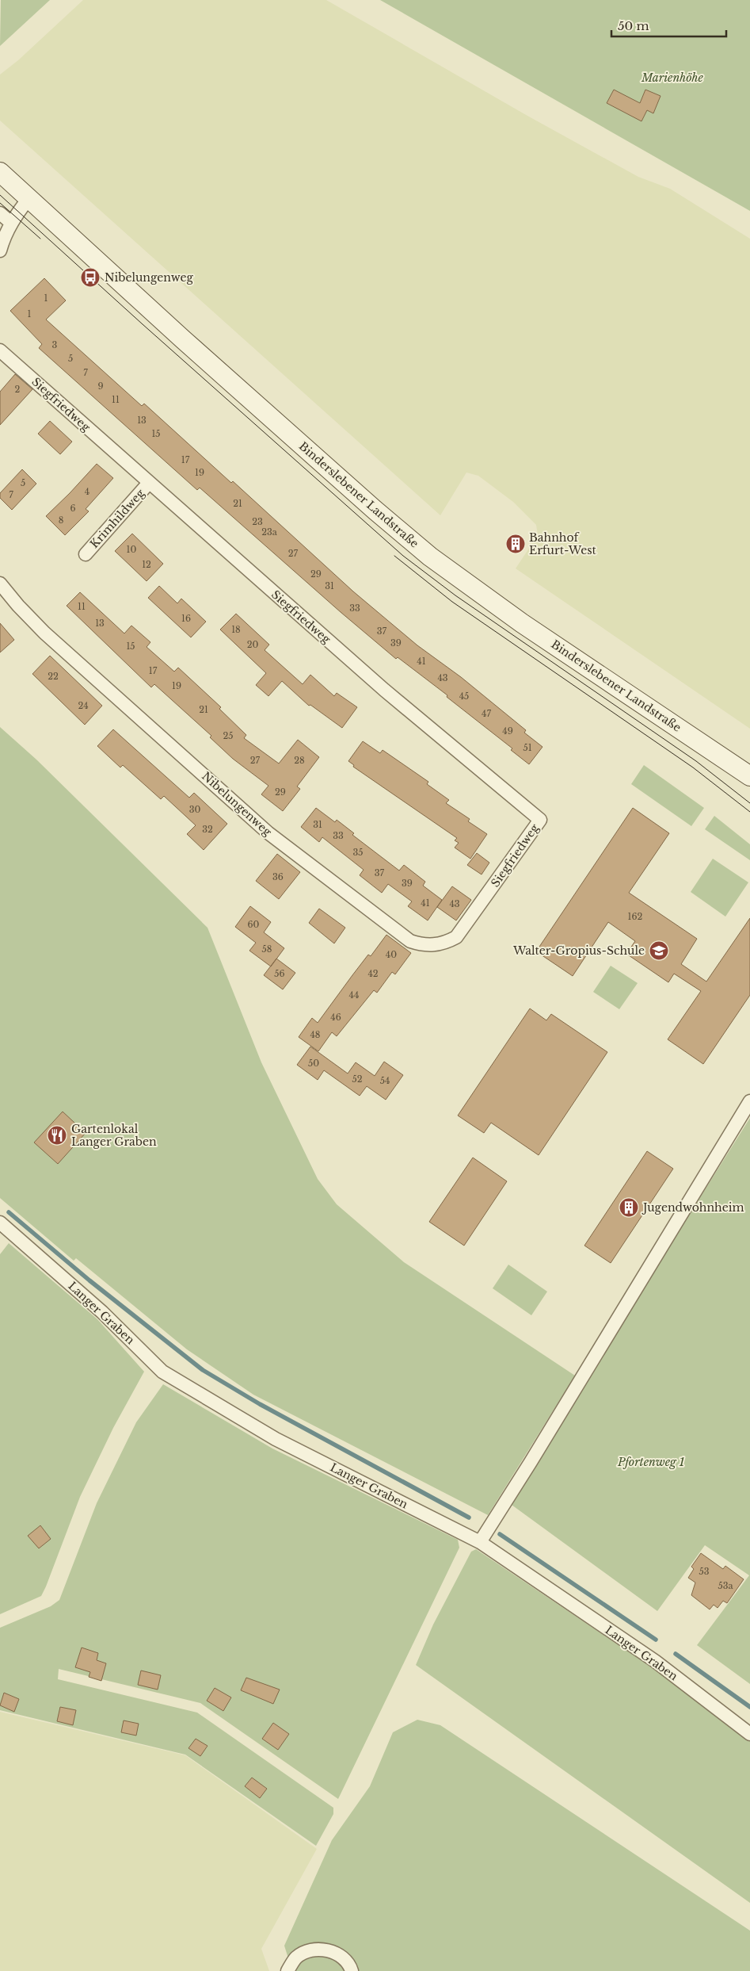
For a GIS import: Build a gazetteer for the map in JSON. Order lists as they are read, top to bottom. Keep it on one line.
{"streets":{"main road":["Binderslebener Landstraße"],"street":["Siegfriedweg","Krimhildweg","Nibelungenweg","Langer Graben"]},"crossings":[["Siegfriedweg","Krimhildweg"],["Siegfriedweg","Nibelungenweg"]],"parks":["Marienhöhe","Pfortenweg 1"],"places":{"bus stop":["Nibelungenweg"],"building":["Bahnhof Erfurt-West","Jugendwohnheim"],"school or university":["Walter-Gropius-Schule"],"restaurant":["Gartenlokal Langer Graben"]},"house_numbers":["1","1","3","5","7","9","2","11","13","15","17","19","5","4","7","21","6","8","23","23a","10","27","12","29","31","11","33","16","13","18","37","39","20","15","41","17","22","43","19","45","24","21","47","49","25","51","27","28","29","30","31","32","33","35","37","36","39","41","43","162","60","58","40","56","42","44","46","48","50","52","54","53","53a"],"scale_bar":"50 m"}
